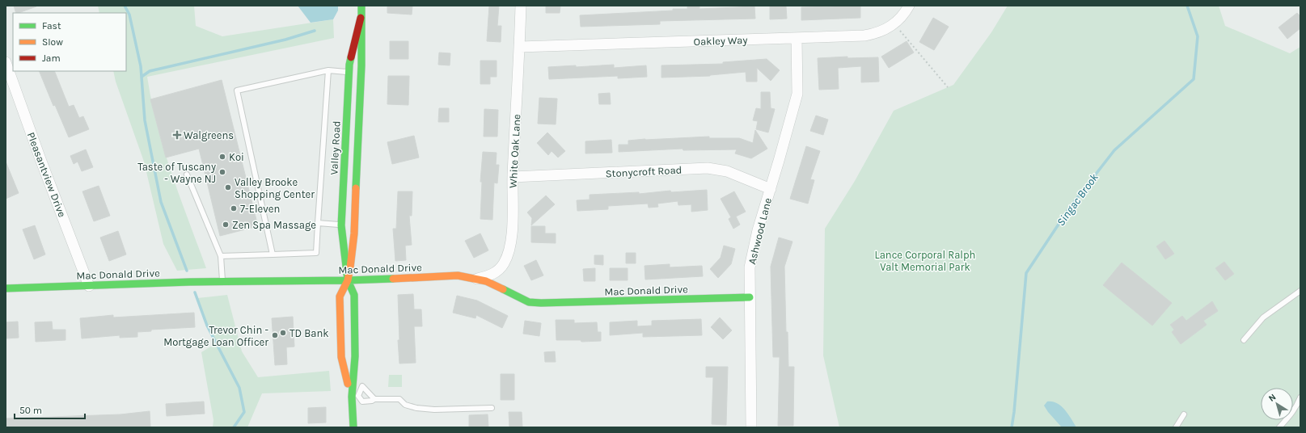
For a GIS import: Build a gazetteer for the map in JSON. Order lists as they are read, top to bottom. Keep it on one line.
{"streets":{"main road":["Valley Road","Mac Donald Drive"],"street":["Oakley Way","White Oak Lane","Stonycroft Road","Pleasantview Drive","Ashwood Lane"]},"crossings":[["Oakley Way","White Oak Lane"],["Oakley Way","Ashwood Lane"],["Valley Road","Mac Donald Drive"],["White Oak Lane","Stonycroft Road"],["White Oak Lane","Mac Donald Drive"],["Stonycroft Road","Ashwood Lane"],["Pleasantview Drive","Mac Donald Drive"],["Ashwood Lane","Mac Donald Drive"]],"water":["Singac Brook"],"parks":["Lance Corporal Ralph Valt Memorial Park"],"places":{"health":["Walgreens"],"other":["Koi","Taste of Tuscany - Wayne NJ","Valley Brooke Shopping Center","7-Eleven","Zen Spa Massage","TD Bank","Trevor Chin - Mortgage Loan Officer"]},"legend":["Fast","Slow","Jam"],"scale_bar":"50 m","north":"top left"}
